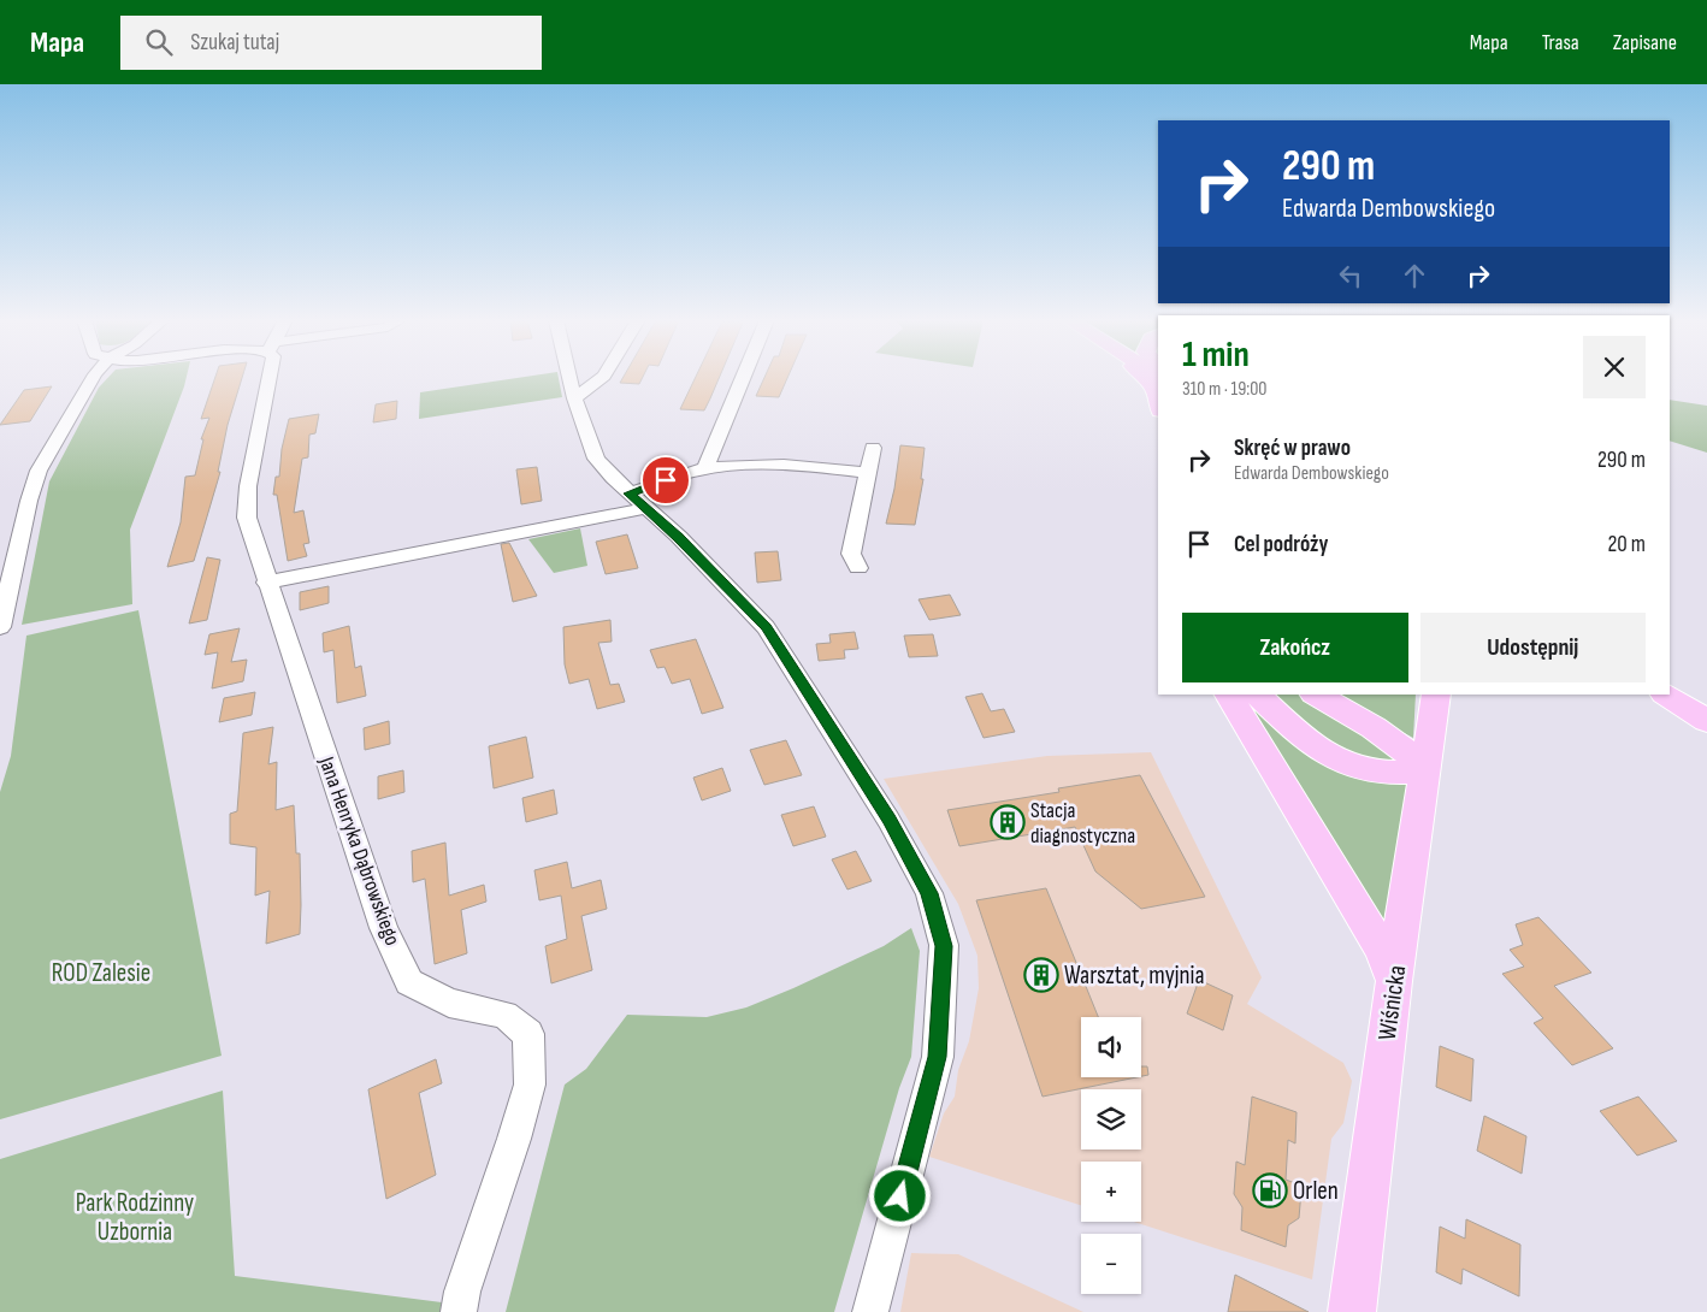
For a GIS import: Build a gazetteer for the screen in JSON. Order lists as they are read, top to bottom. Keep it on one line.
{"streets":{"main road":["Wiśnicka"],"street":["Jana Henryka Dąbrowskiego"]},"parks":["ROD Zalesie","Park Rodzinny Uzbornia"],"places":{"building":["Stacja diagnostyczna","Warsztat, myjnia"],"fuel station":["Orlen"]},"page":{"header":"Mapa","search":"Szukaj tutaj","nav":["Mapa","Trasa","Zapisane"],"turn":["290 m","Edwarda Dembowskiego"],"heading":["1 min","310 m · 19:00"],"list":[{"name":"Skręć w prawo","note":"Edwarda Dembowskiego","value":"290 m"},{"name":"Cel podróży","value":"20 m"}],"buttons":["Zakończ","Udostępnij"],"map_buttons":["+","−"]}}
